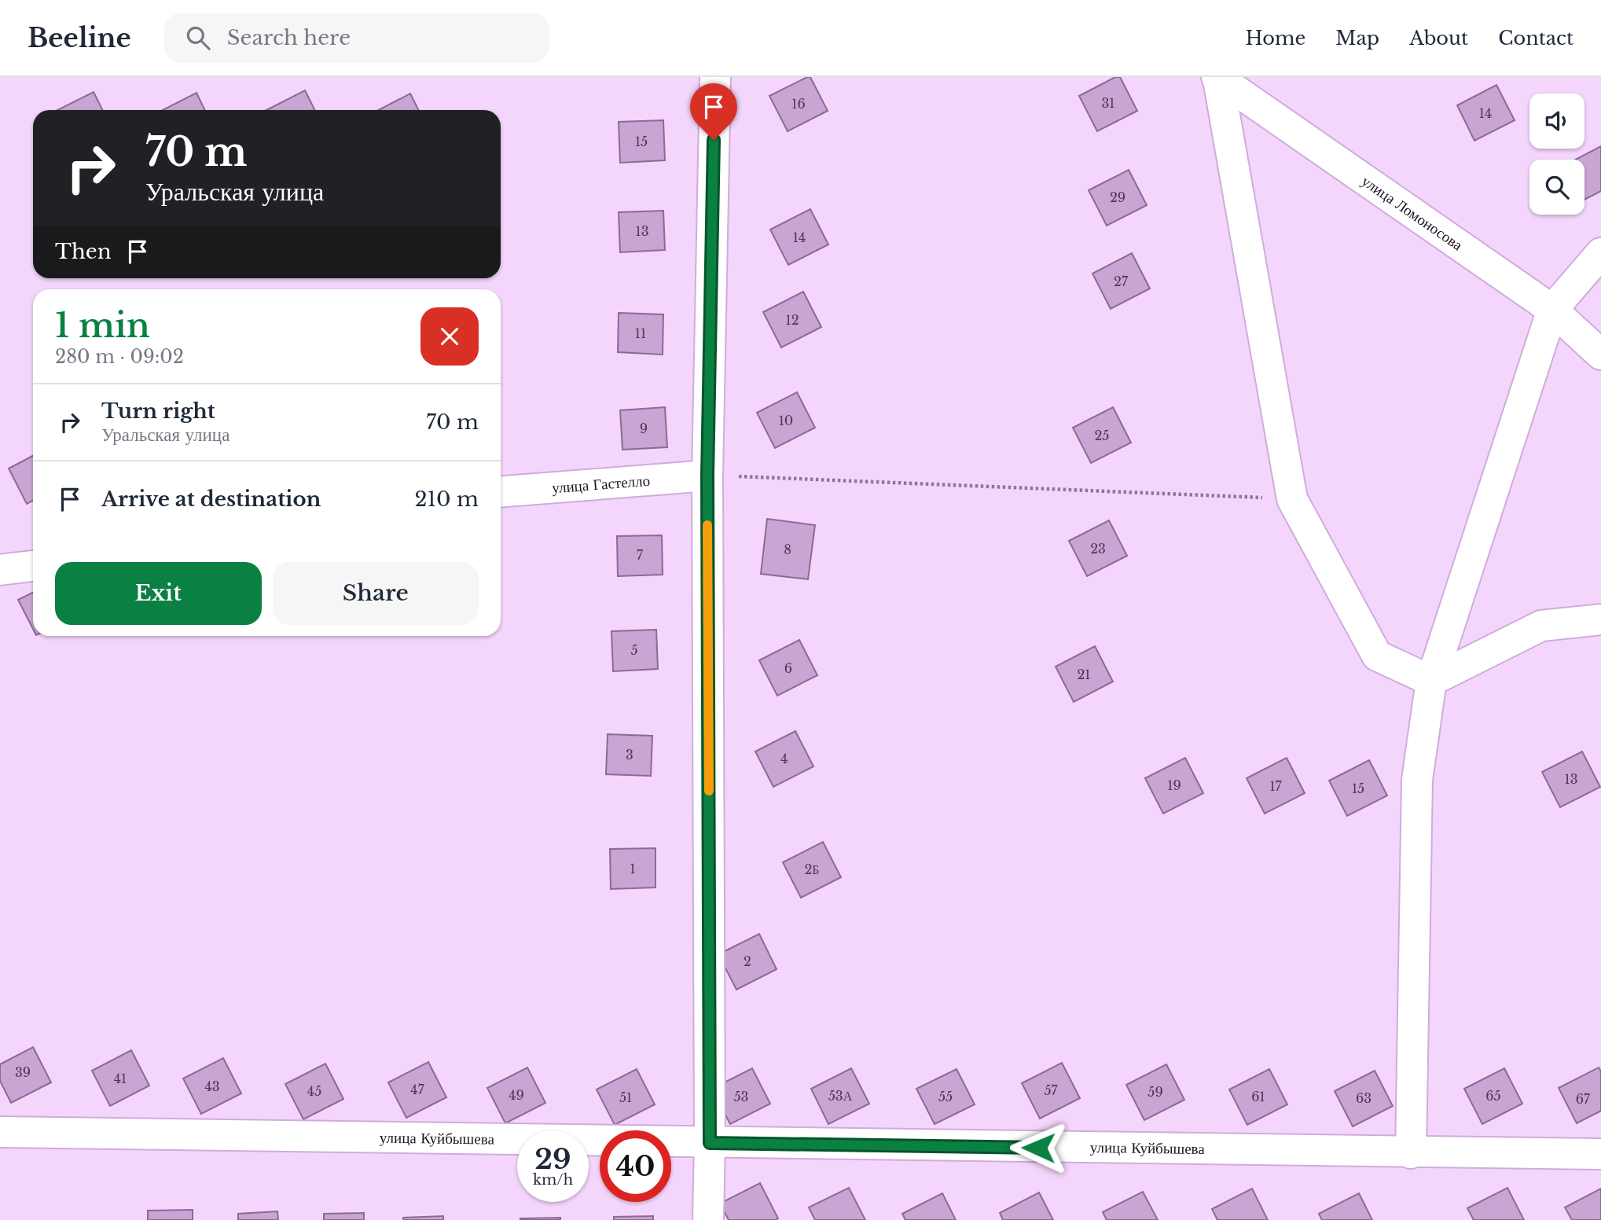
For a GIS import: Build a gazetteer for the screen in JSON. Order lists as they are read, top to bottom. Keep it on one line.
{"streets":{"street":["улица Ломоносова","улица Гастелло","улица Куйбышева"]},"house_numbers":["31","16","14","15","29","13","14","27","12","11","10","9","25","23","8","7","5","6","21","3","4","13","19","17","15","1","2Б","2","39","41","43","47","57","45","59","49","53А","65","53","55","61","51","63","67"],"page":{"header":"Beeline","search":"Search here","nav":["Home","Map","About","Contact"],"turn":["70 m","Уральская улица"],"then":"Then","heading":["1 min","280 m · 09:02"],"list":[{"name":"Turn right","note":"Уральская улица","value":"70 m"},{"name":"Arrive at destination","value":"210 m"}],"buttons":["Exit","Share"],"speed":"29 km/h","limit":"40"}}
